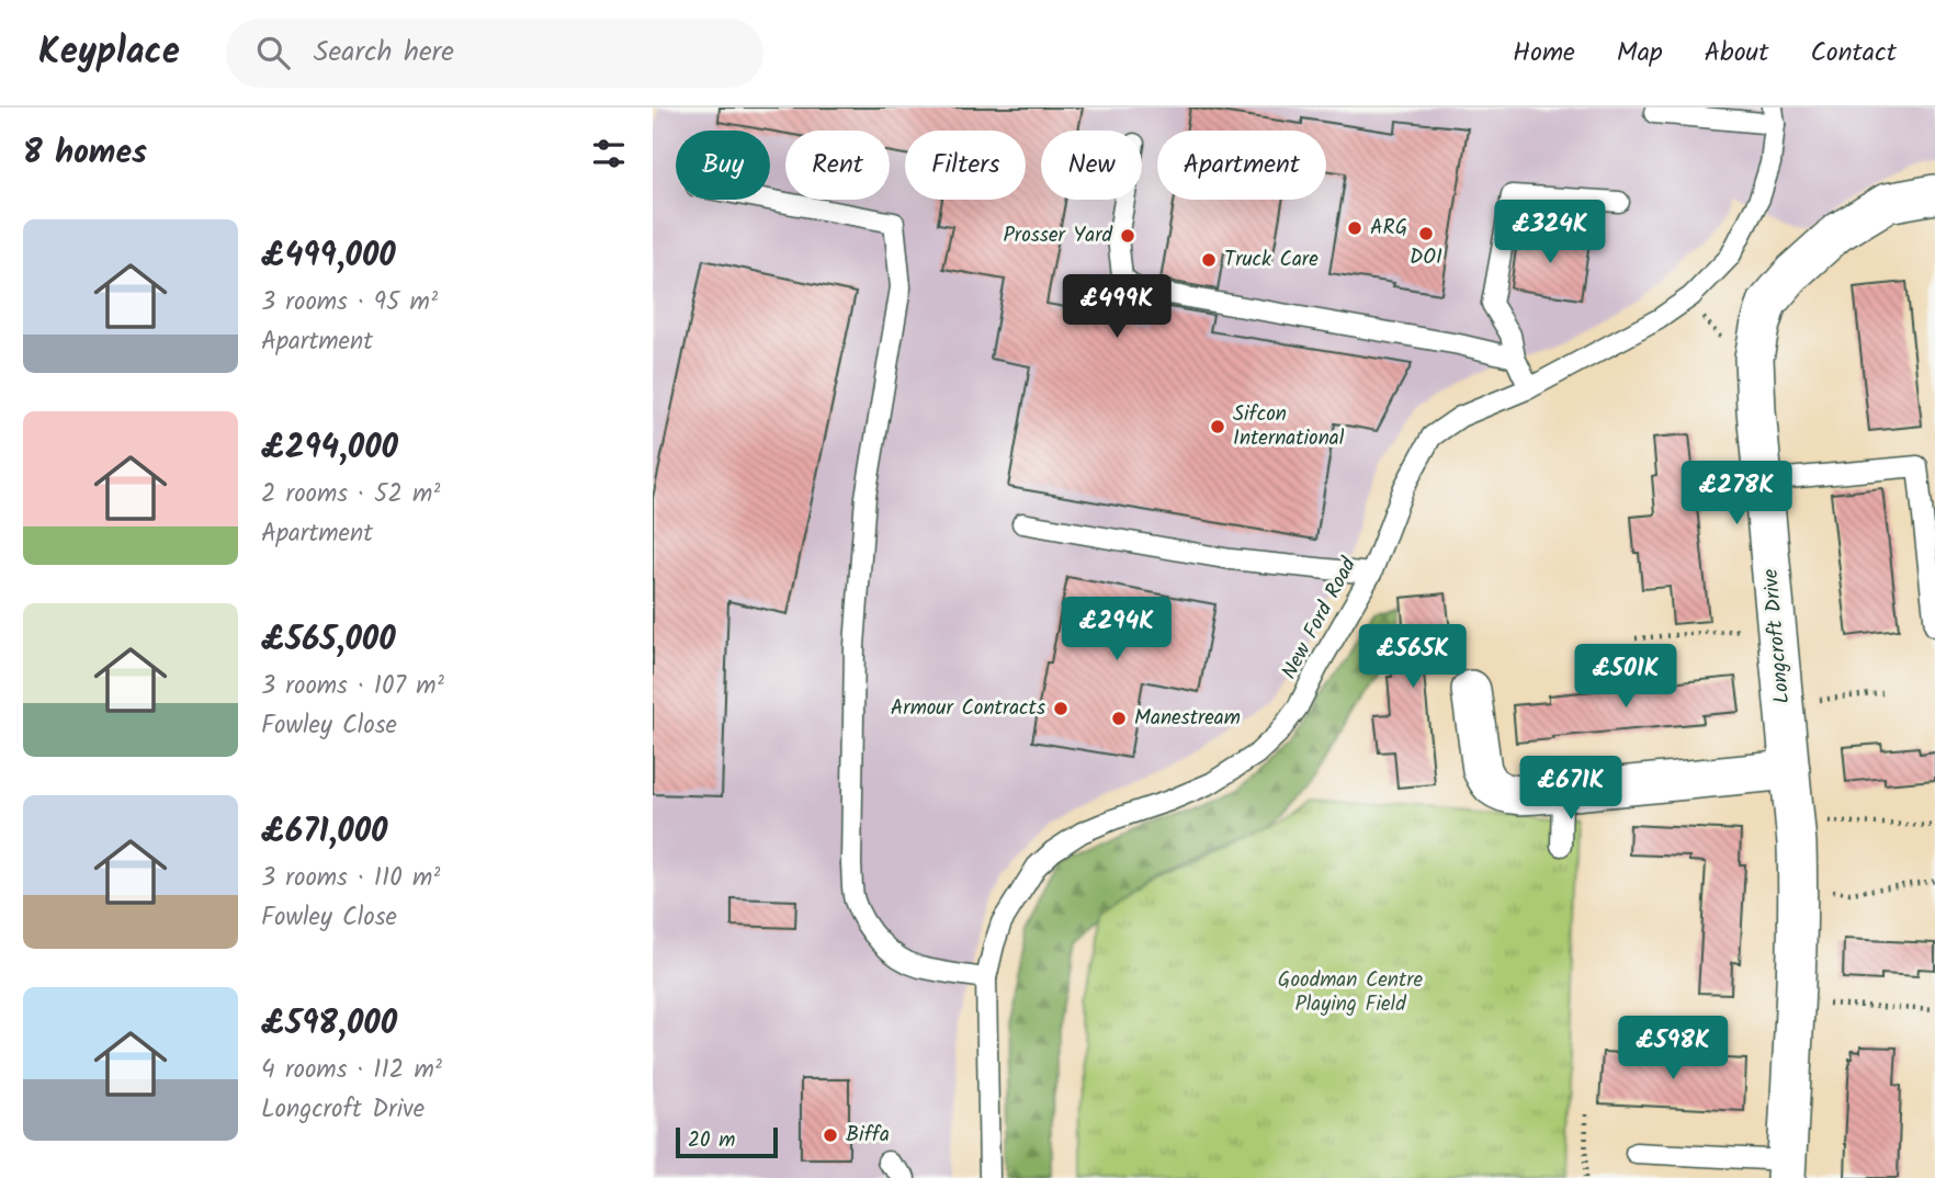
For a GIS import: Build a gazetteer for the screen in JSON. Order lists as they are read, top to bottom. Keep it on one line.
{"streets":{"street":["Longcroft Drive"],"lane":["New Ford Road"]},"parks":["Goodman Centre Playing Field"],"places":["ARG","DOI","Prosser Yard","Truck Care","Sifcon International","Armour Contracts","Manestream","Biffa"],"scale_bar":"20 m","page":{"header":"Keyplace","search":"Search here","nav":["Home","Map","About","Contact"],"heading":"8 homes","chip":["Buy","Rent","Filters","New","Apartment"],"list":[{"name":"£499,000","note":"3 rooms · 95 m² · Apartment"},{"name":"£294,000","note":"2 rooms · 52 m² · Apartment"},{"name":"£565,000","note":"3 rooms · 107 m² · Fowley Close"},{"name":"£671,000","note":"3 rooms · 110 m² · Fowley Close"},{"name":"£598,000","note":"4 rooms · 112 m² · Longcroft Drive"}],"price":["£324K","£499K","£278K","£294K","£565K","£501K","£671K","£598K"],"scale":"20 m"}}
